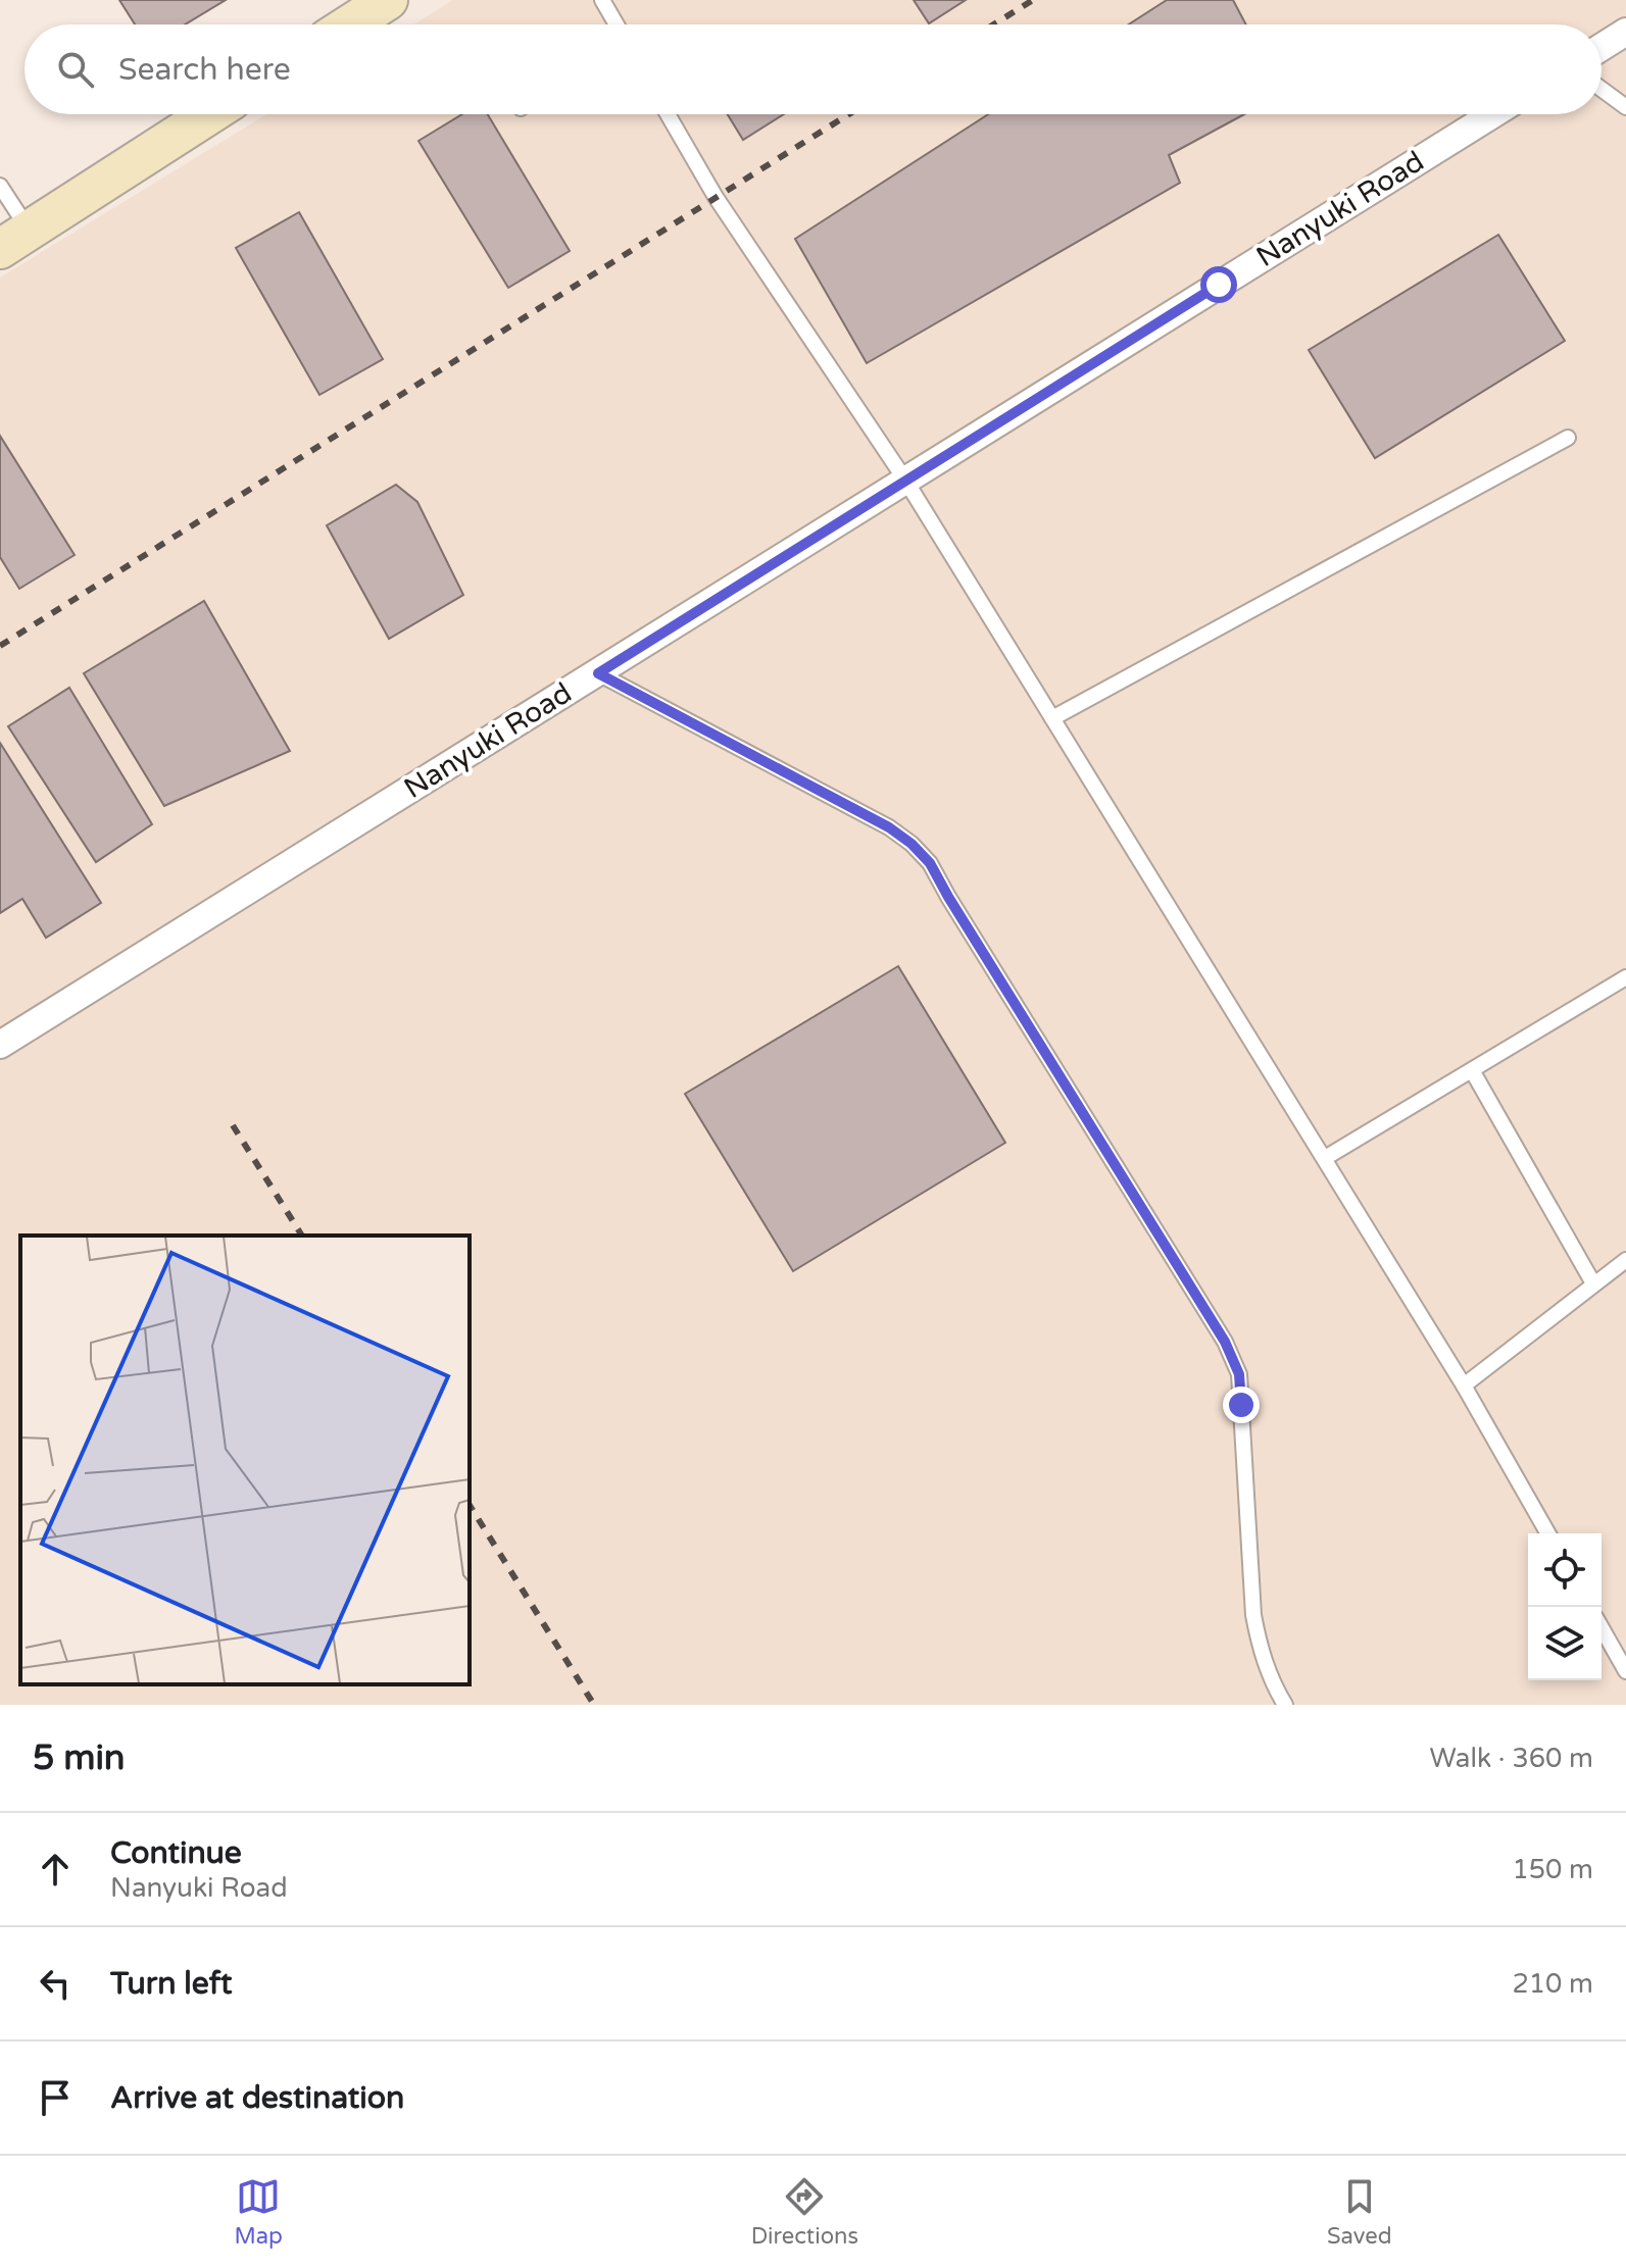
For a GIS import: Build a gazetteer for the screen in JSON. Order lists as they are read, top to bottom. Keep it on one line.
{"streets":{"street":["Nanyuki Road"]},"page":{"search":"Search here","heading":["5 min","Walk · 360 m"],"list":[["Continue","Nanyuki Road","150 m"],["Turn left","210 m"],"Arrive at destination"],"nav":["Map","Directions","Saved"]}}
